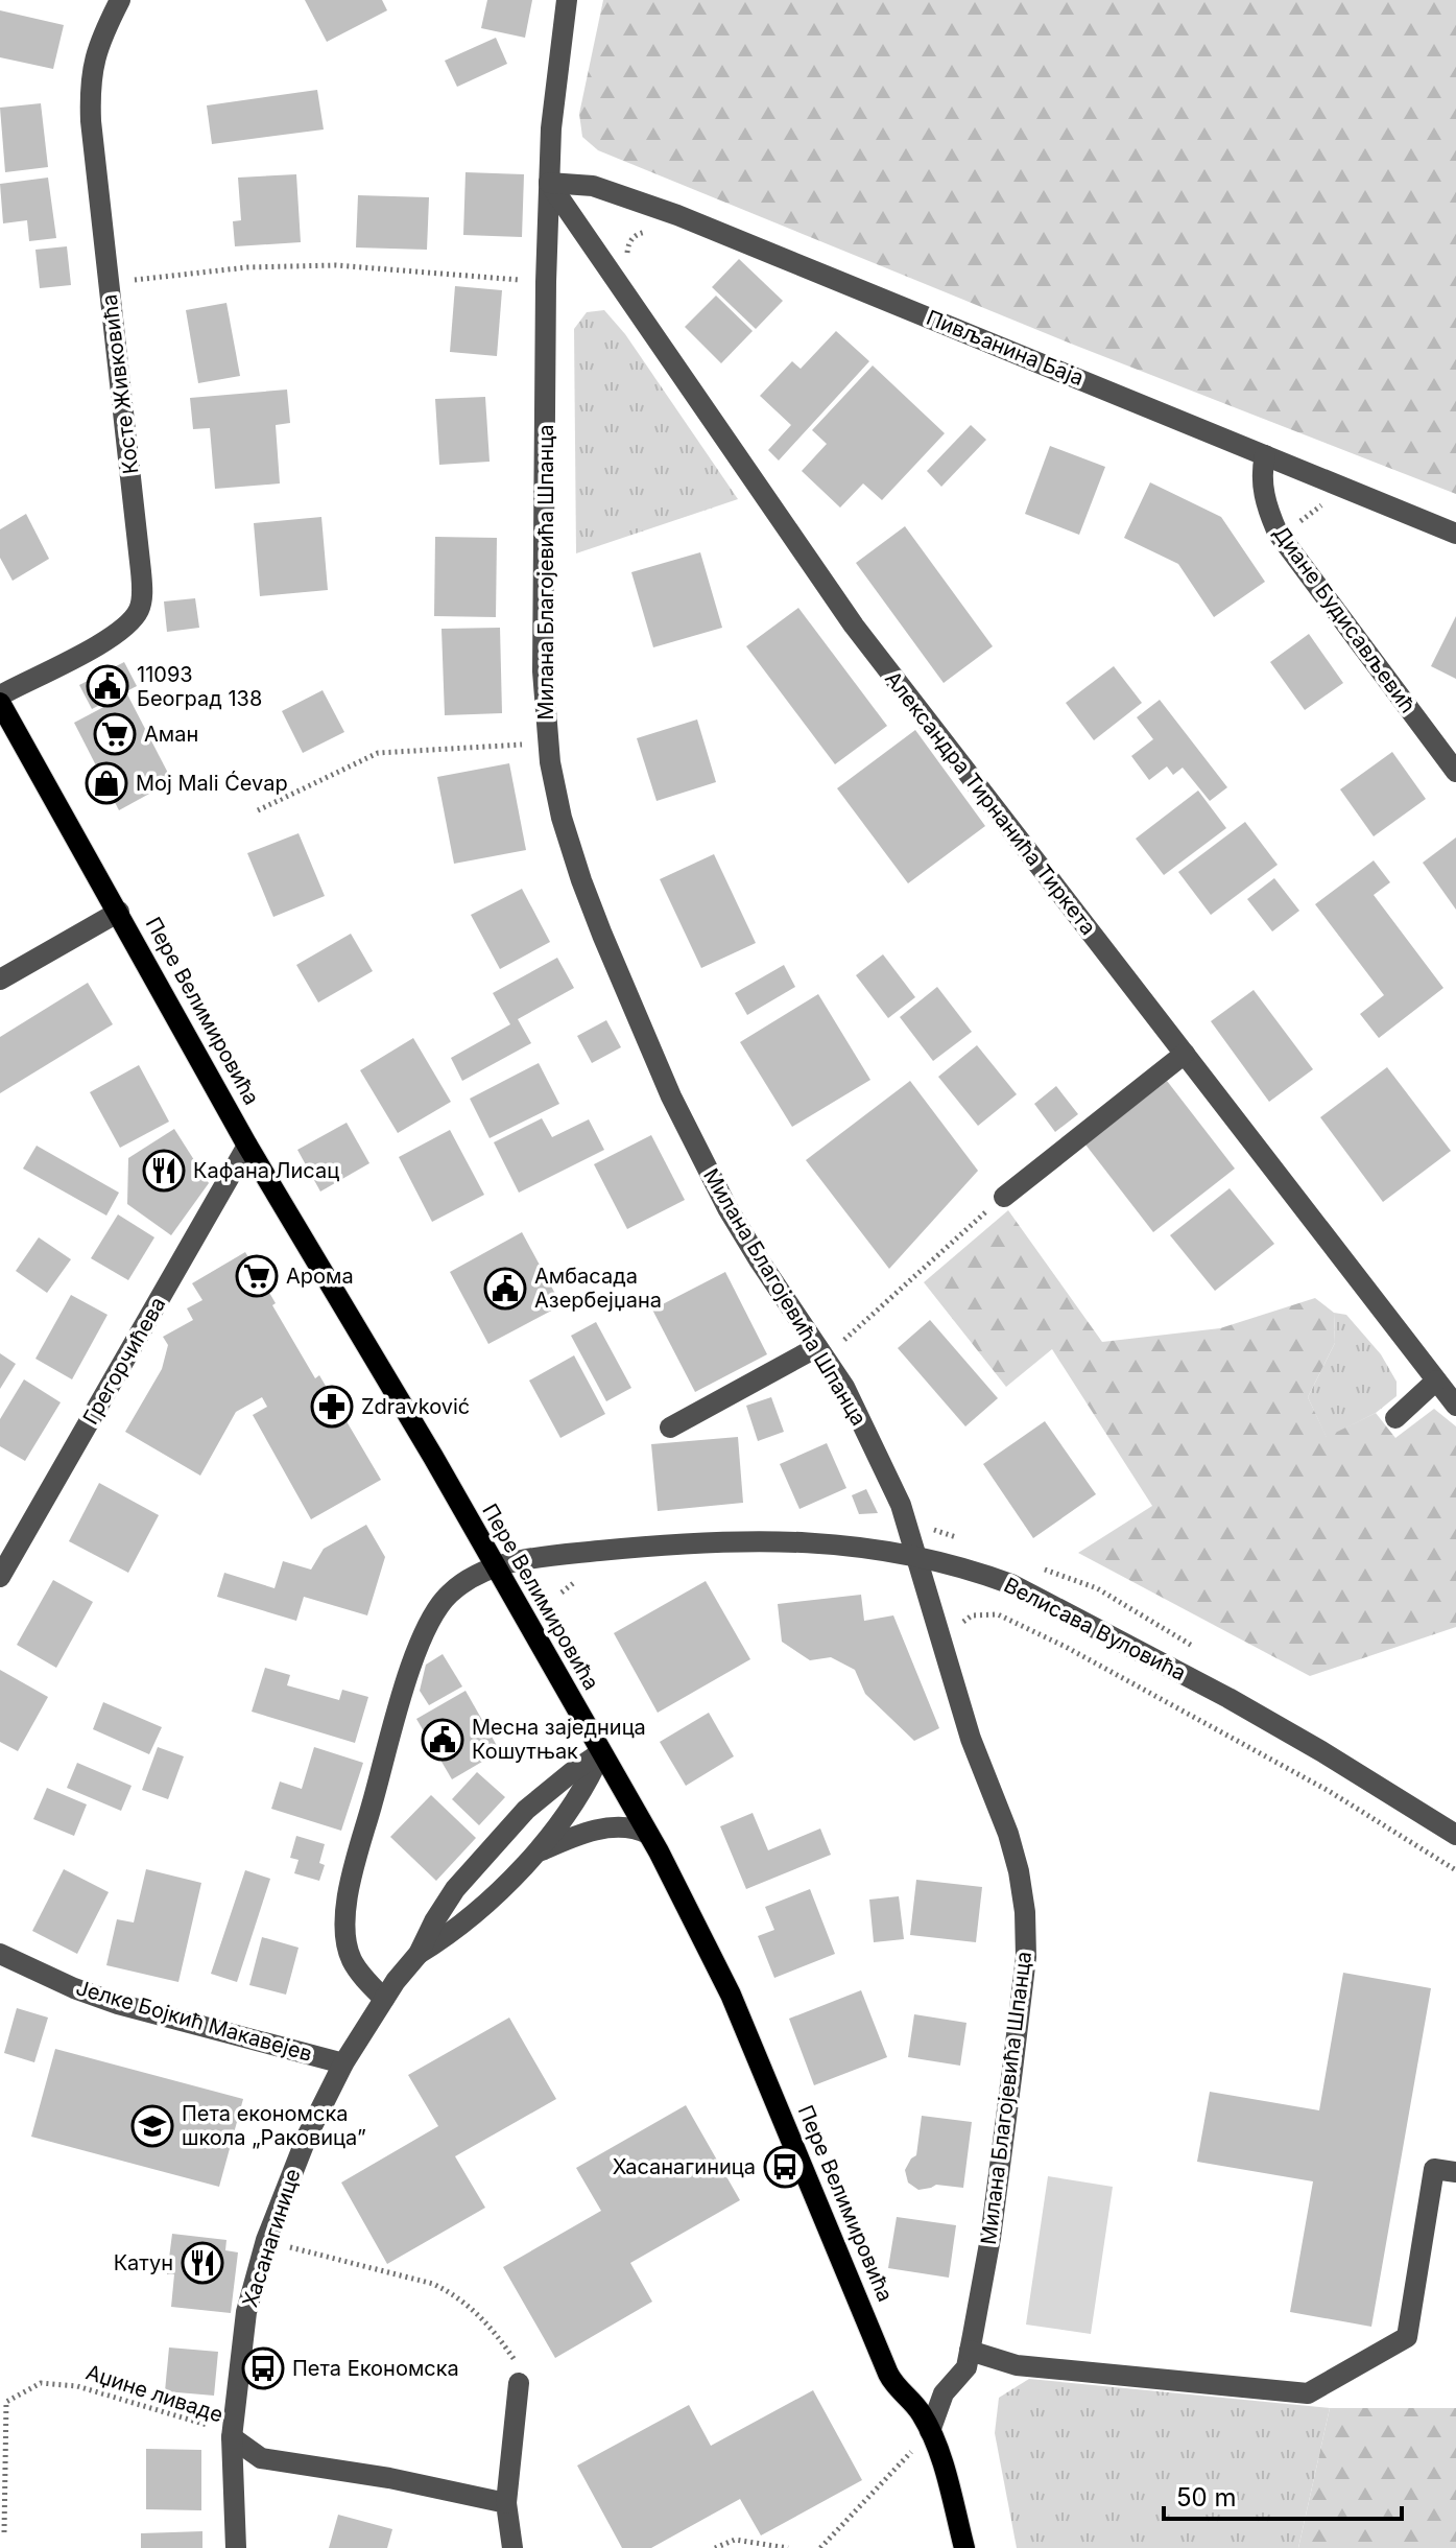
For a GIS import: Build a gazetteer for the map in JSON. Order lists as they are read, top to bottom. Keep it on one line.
{"streets":{"main road":["Пере Велимировића"],"street":["Пивљанина Баја","Косте Живковића","Милана Благојевића Шпанца","Диане Будисављевић","Александра Тирнанића Тиркета","Грегорчићева","Велисава Вуловића","Јелке Бојкић Макавејев","Хасанагинице"],"path":["Аџине ливаде"]},"crossings":[["Пивљанина Баја","Милана Благојевића Шпанца"],["Пивљанина Баја","Диане Будисављевић"],["Пивљанина Баја","Александра Тирнанића Тиркета"],["Милана Благојевића Шпанца","Александра Тирнанића Тиркета"],["Милана Благојевића Шпанца","Пере Велимировића"],["Милана Благојевића Шпанца","Велисава Вуловића"],["Пере Велимировића","Грегорчићева"],["Пере Велимировића","Велисава Вуловића"],["Пере Велимировића","Хасанагинице"],["Јелке Бојкић Макавејев","Хасанагинице"],["Хасанагинице","Аџине ливаде"]],"places":{"public building":["11093 Београд 138","Амбасада Азербејџана","Месна заједница Кошутњак"],"supermarket":["Аман","Арома"],"shop":["Moj Mali Ćevap"],"restaurant":["Кафана Лисац","Катун"],"pharmacy":["Zdravković"],"school or university":["Пета економска школа „Раковица”"],"bus stop":["Хасанагиница","Пета Економска"]},"scale_bar":"50 m"}
